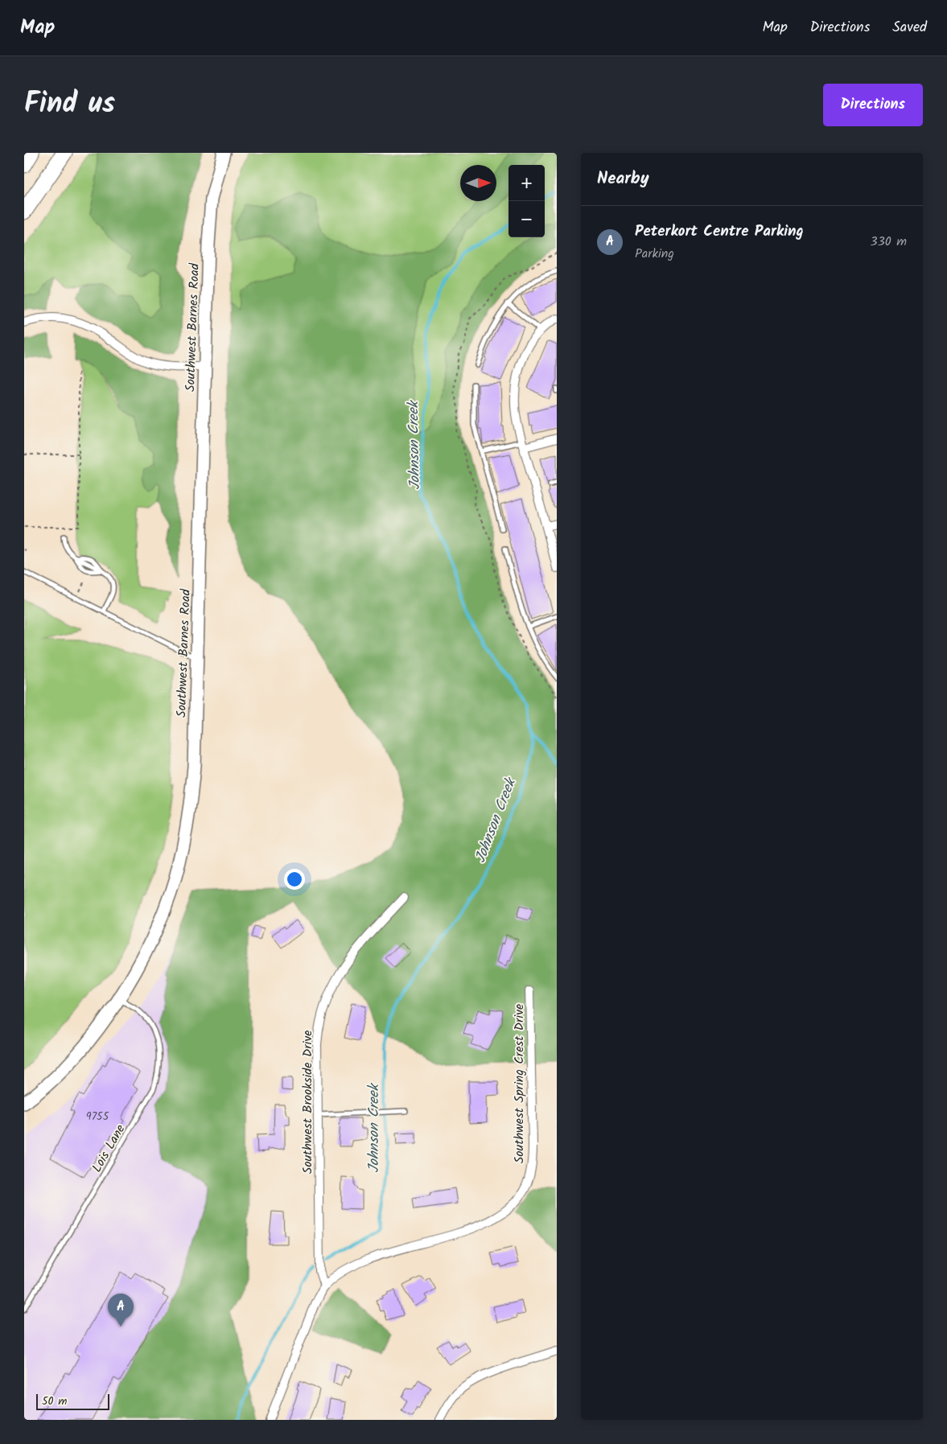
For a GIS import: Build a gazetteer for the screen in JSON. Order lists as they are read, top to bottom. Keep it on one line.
{"streets":{"main road":["Southwest Barnes Road"],"street":["Southwest Spring Crest Drive","Southwest Brookside Drive"],"lane":["Lois Lane"]},"crossings":[["Southwest Barnes Road","Lois Lane"],["Southwest Spring Crest Drive","Southwest Brookside Drive"]],"water":["Johnson Creek"],"house_numbers":["9755"],"scale_bar":"50 m","north":"right","page":{"header":"Map","nav":["Map","Directions","Saved"],"title":"Find us","buttons":"Directions","heading":"Nearby","map_buttons":["+","−"],"list":[{"mark":"A","name":"Peterkort Centre Parking","note":"Parking","value":"330 m"}],"pins":"A","scale":"50 m"}}
